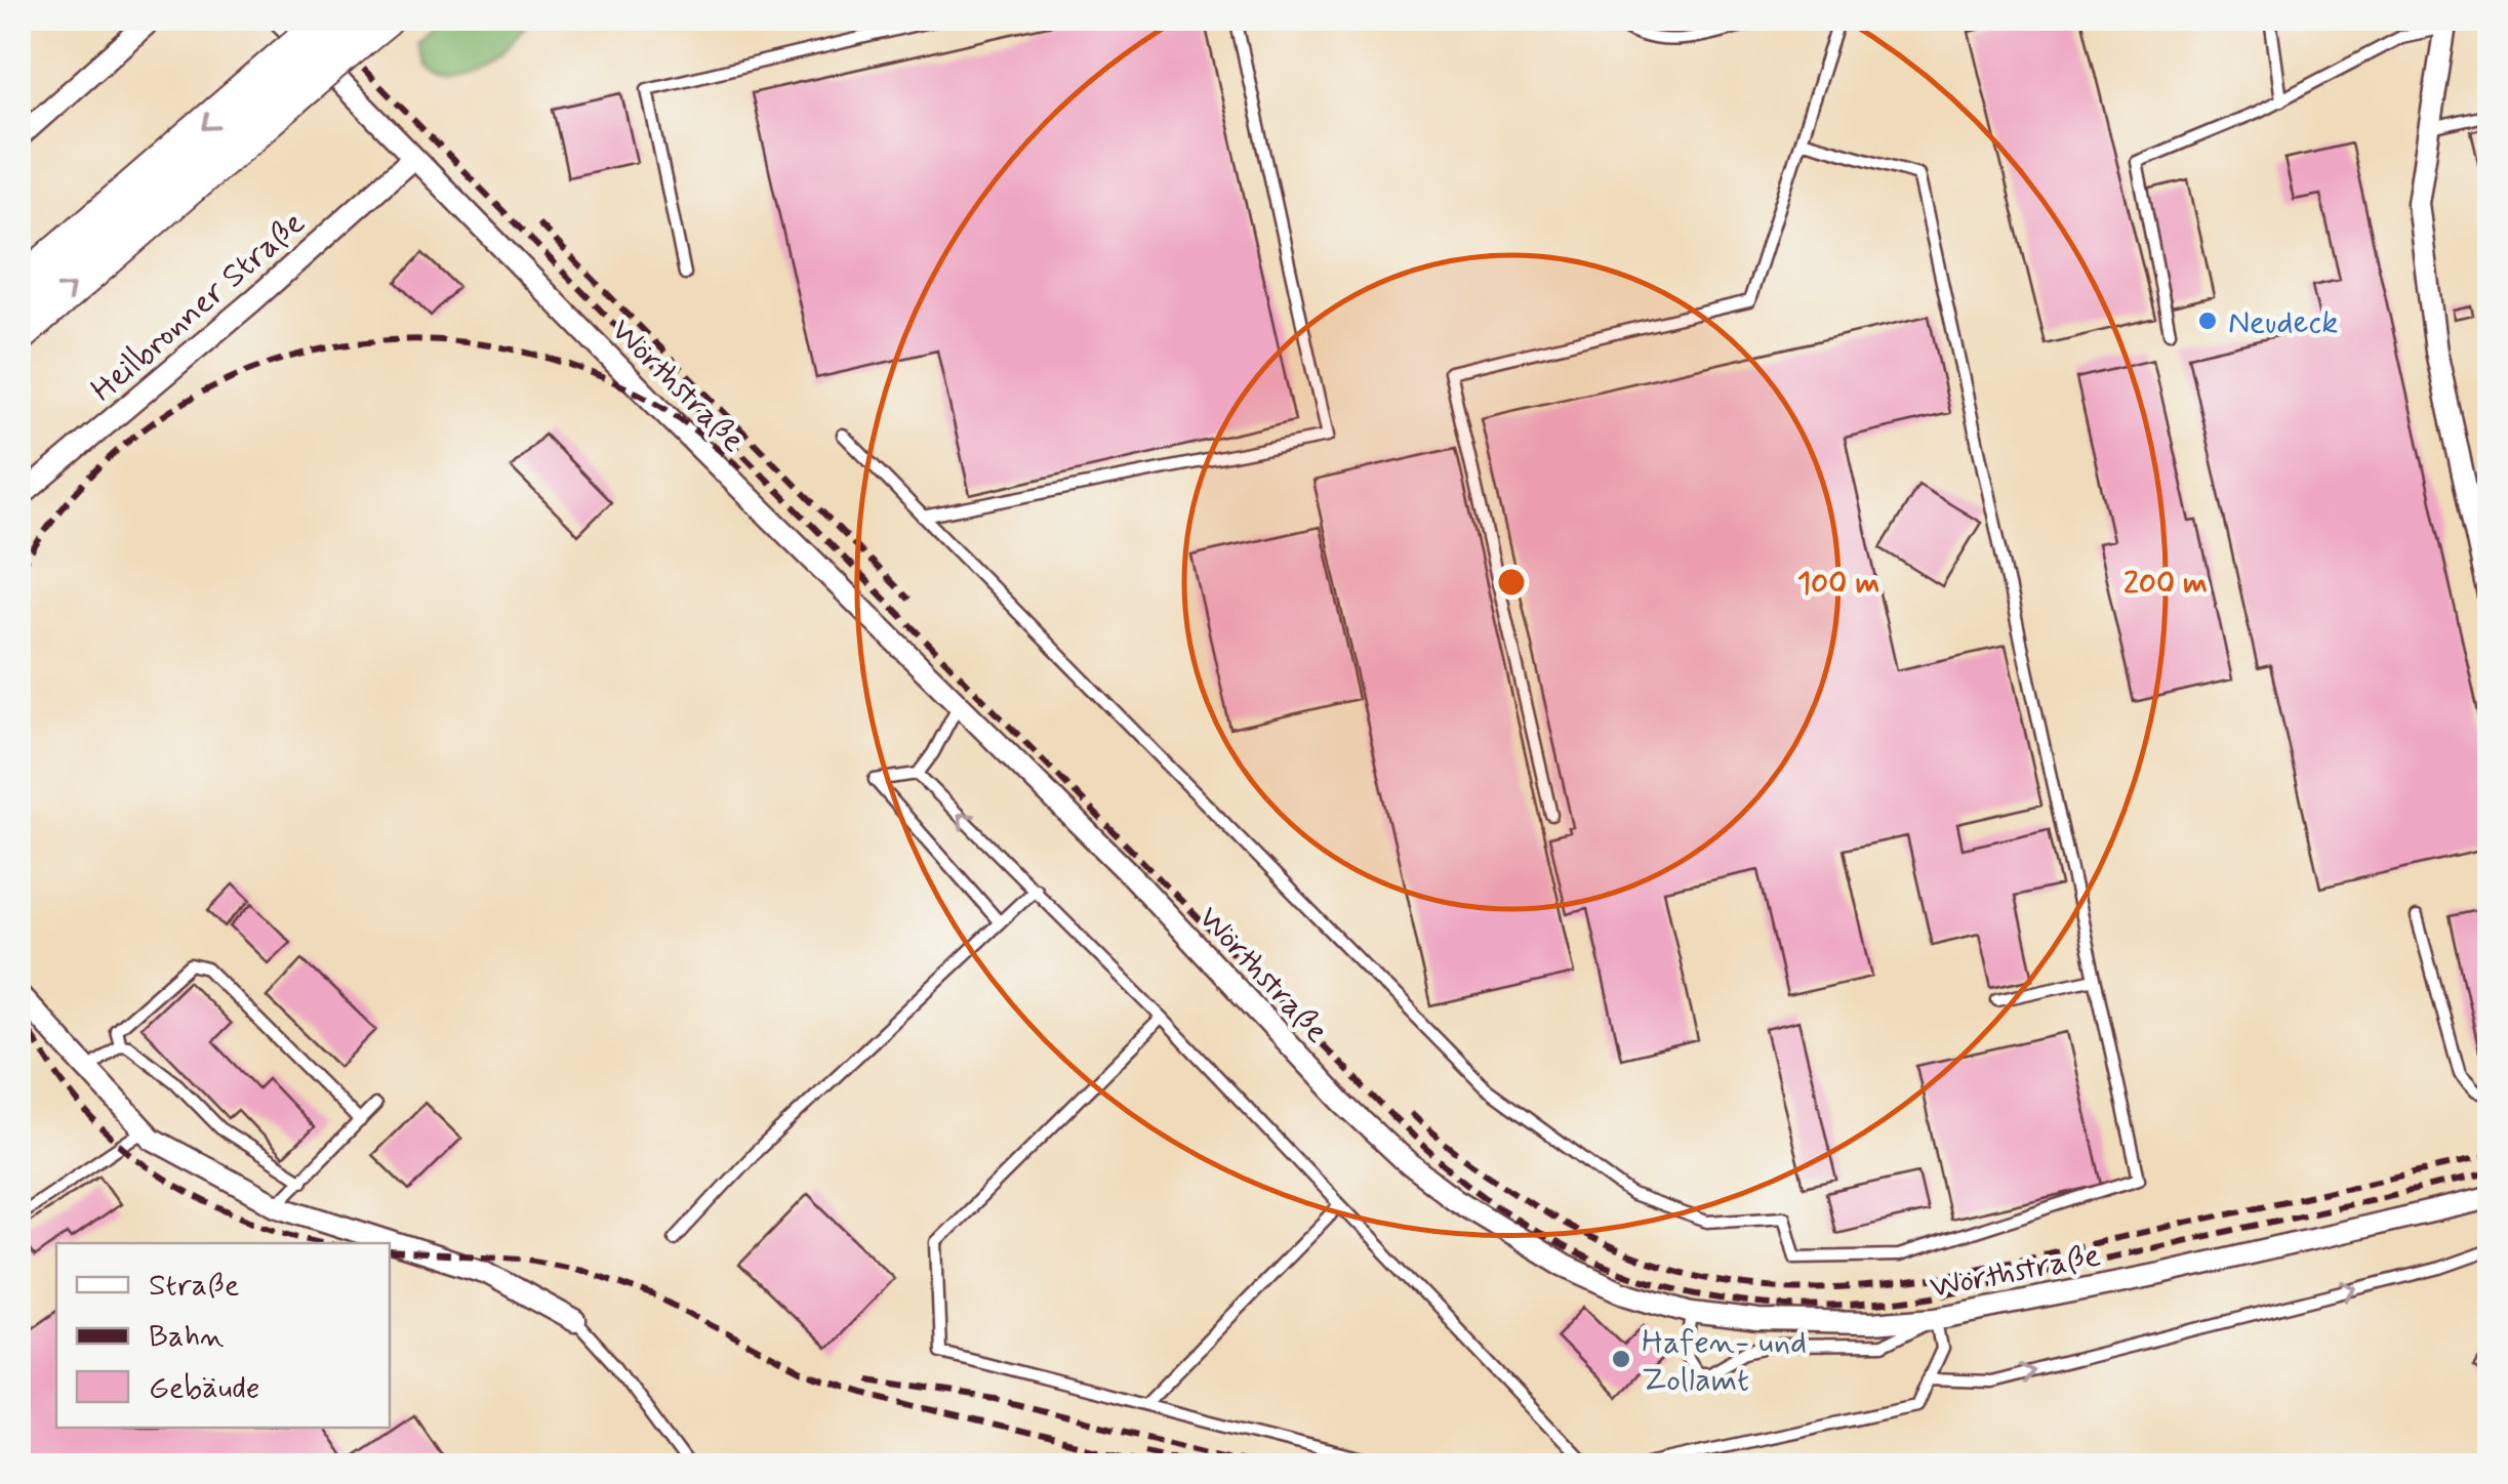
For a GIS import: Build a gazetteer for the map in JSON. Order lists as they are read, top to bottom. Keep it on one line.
{"streets":{"street":["Heilbronner Straße","Wörthstraße"]},"crossings":[["Heilbronner Straße","Wörthstraße"]],"places":["Neudeck","Hafen- und Zollamt"],"legend":["Straße","Bahn","Gebäude"],"rings":["100 m","200 m"]}
